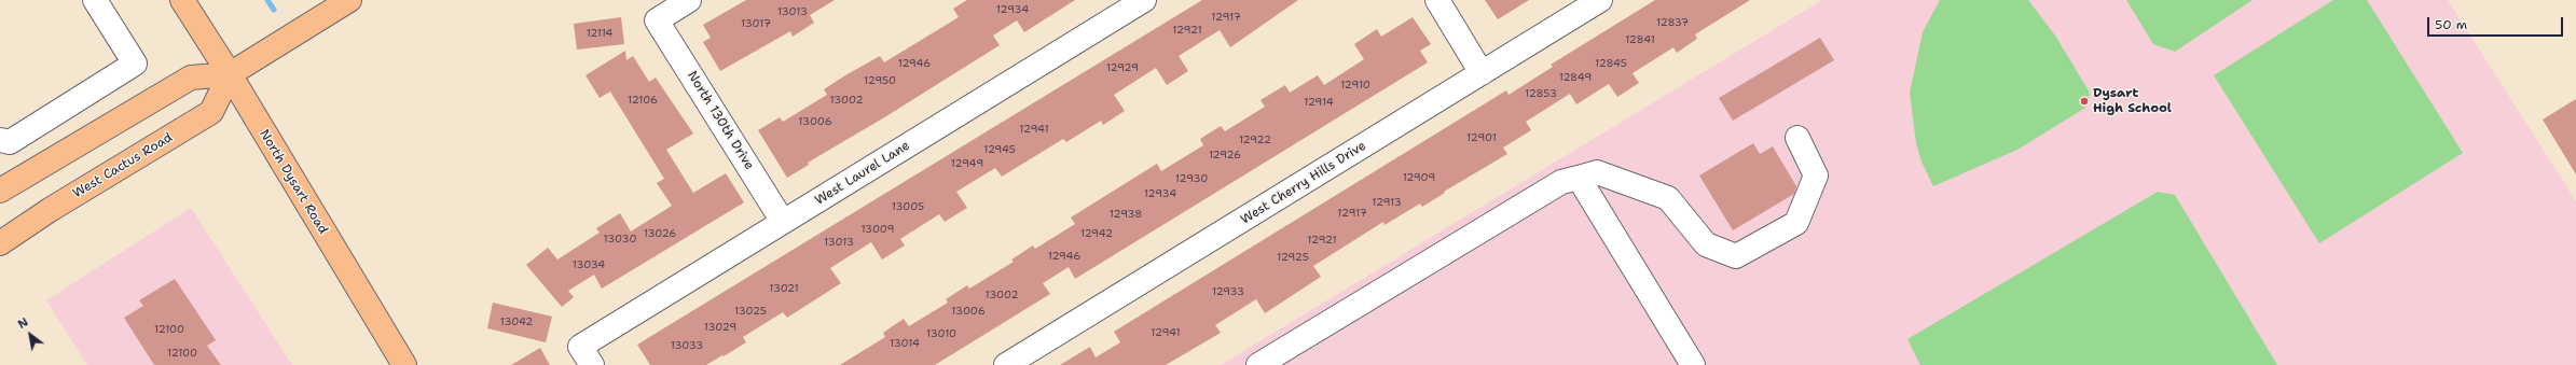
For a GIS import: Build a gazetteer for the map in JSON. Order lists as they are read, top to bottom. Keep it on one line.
{"streets":{"main road":["West Cactus Road","North Dysart Road"],"street":["North 130th Drive","West Laurel Lane","West Cherry Hills Drive"]},"crossings":[["North 130th Drive","West Laurel Lane"],["West Cactus Road","North Dysart Road"]],"places":["Dysart High School"],"house_numbers":["12934","13013","12917","12837","13017","12921","12114","12841","12946","12845","12929","12849","12950","12910","12853","12106","13002","12914","13006","12941","12901","12922","12945","12926","12949","12909","12930","12934","12913","13005","12917","12938","13009","13026","12942","13030","12921","13013","12946","12925","13034","13021","12933","13002","13025","13006","13042","13029","12100","12941","13010","13014","13033","12100"],"scale_bar":"50 m","north":"top left"}
